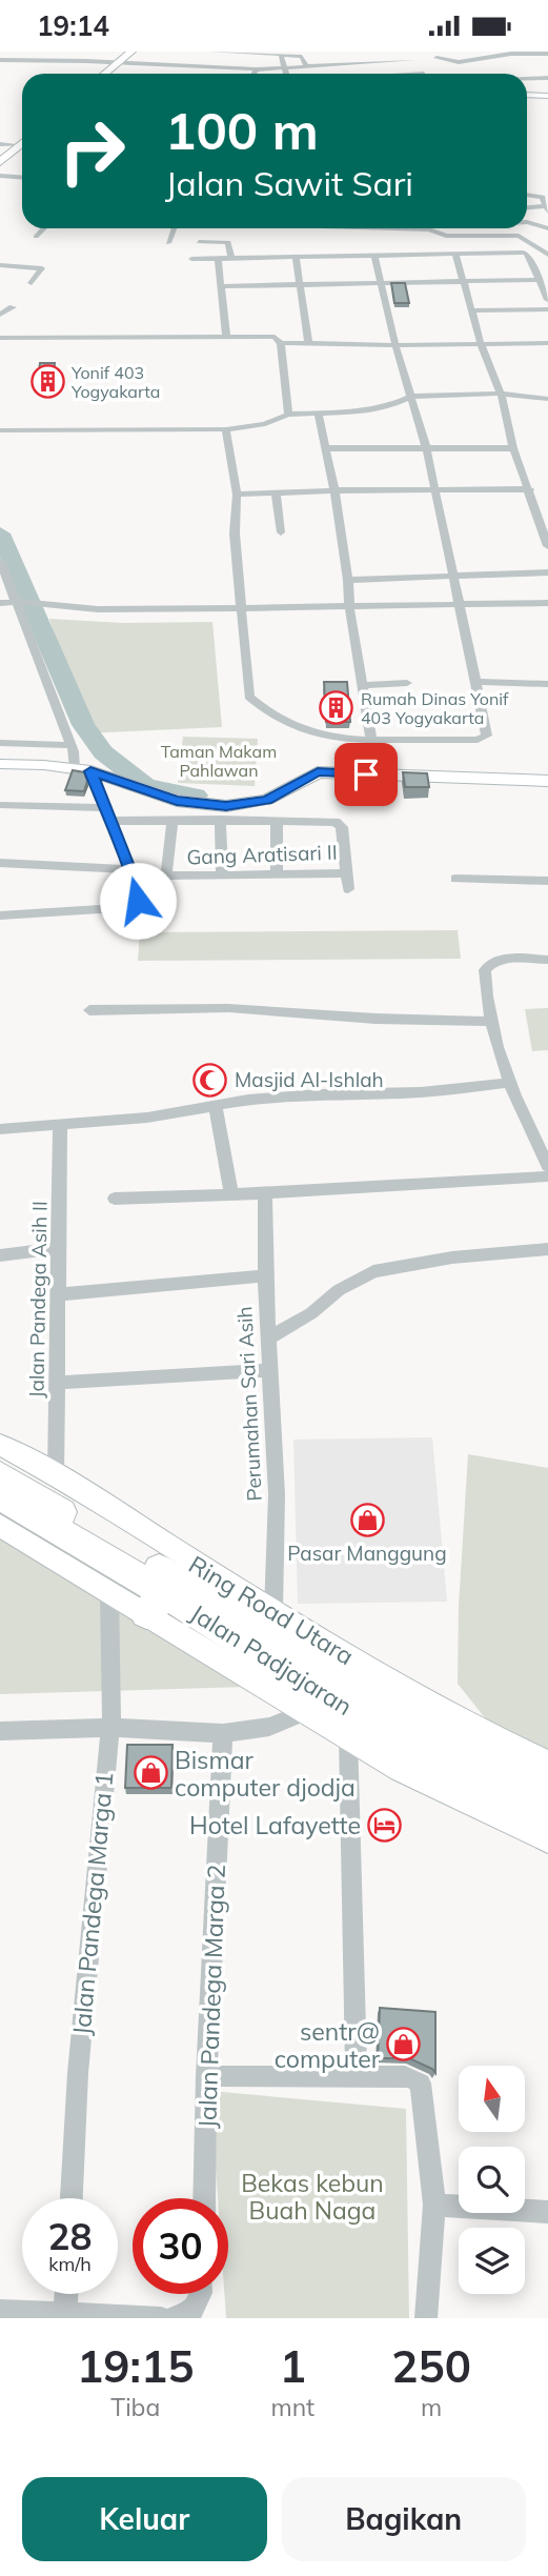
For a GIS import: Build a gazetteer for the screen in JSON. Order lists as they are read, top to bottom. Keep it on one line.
{"streets":{"highway":["Jalan Padjajaran"],"street":["Gang Aratisari II","Jalan Pandega Asih II","Perumahan Sari Asih","Ring Road Utara","Jalan Pandega Marga 1","Jalan Pandega Marga 2"]},"crossings":[["Jalan Pandega Asih II","Ring Road Utara"],["Perumahan Sari Asih","Ring Road Utara"]],"parks":["Taman Makam Pahlawan","Bekas kebun Buah Naga"],"places":{"building":["Yonif 403 Yogyakarta","Rumah Dinas Yonif 403 Yogyakarta"],"mosque":["Masjid Al-Ishlah"],"shop":["Pasar Manggung","Bismar computer djodja","sentr@ computer"],"hotel":["Hotel Lafayette"]},"north":"top","page":{"status":"19:14","turn":["100 m","Jalan Sawit Sari"],"speed":"28 km/h","limit":"30","eta":["19:15","Tiba","1","mnt","250","m"],"buttons":["Keluar","Bagikan"]}}
